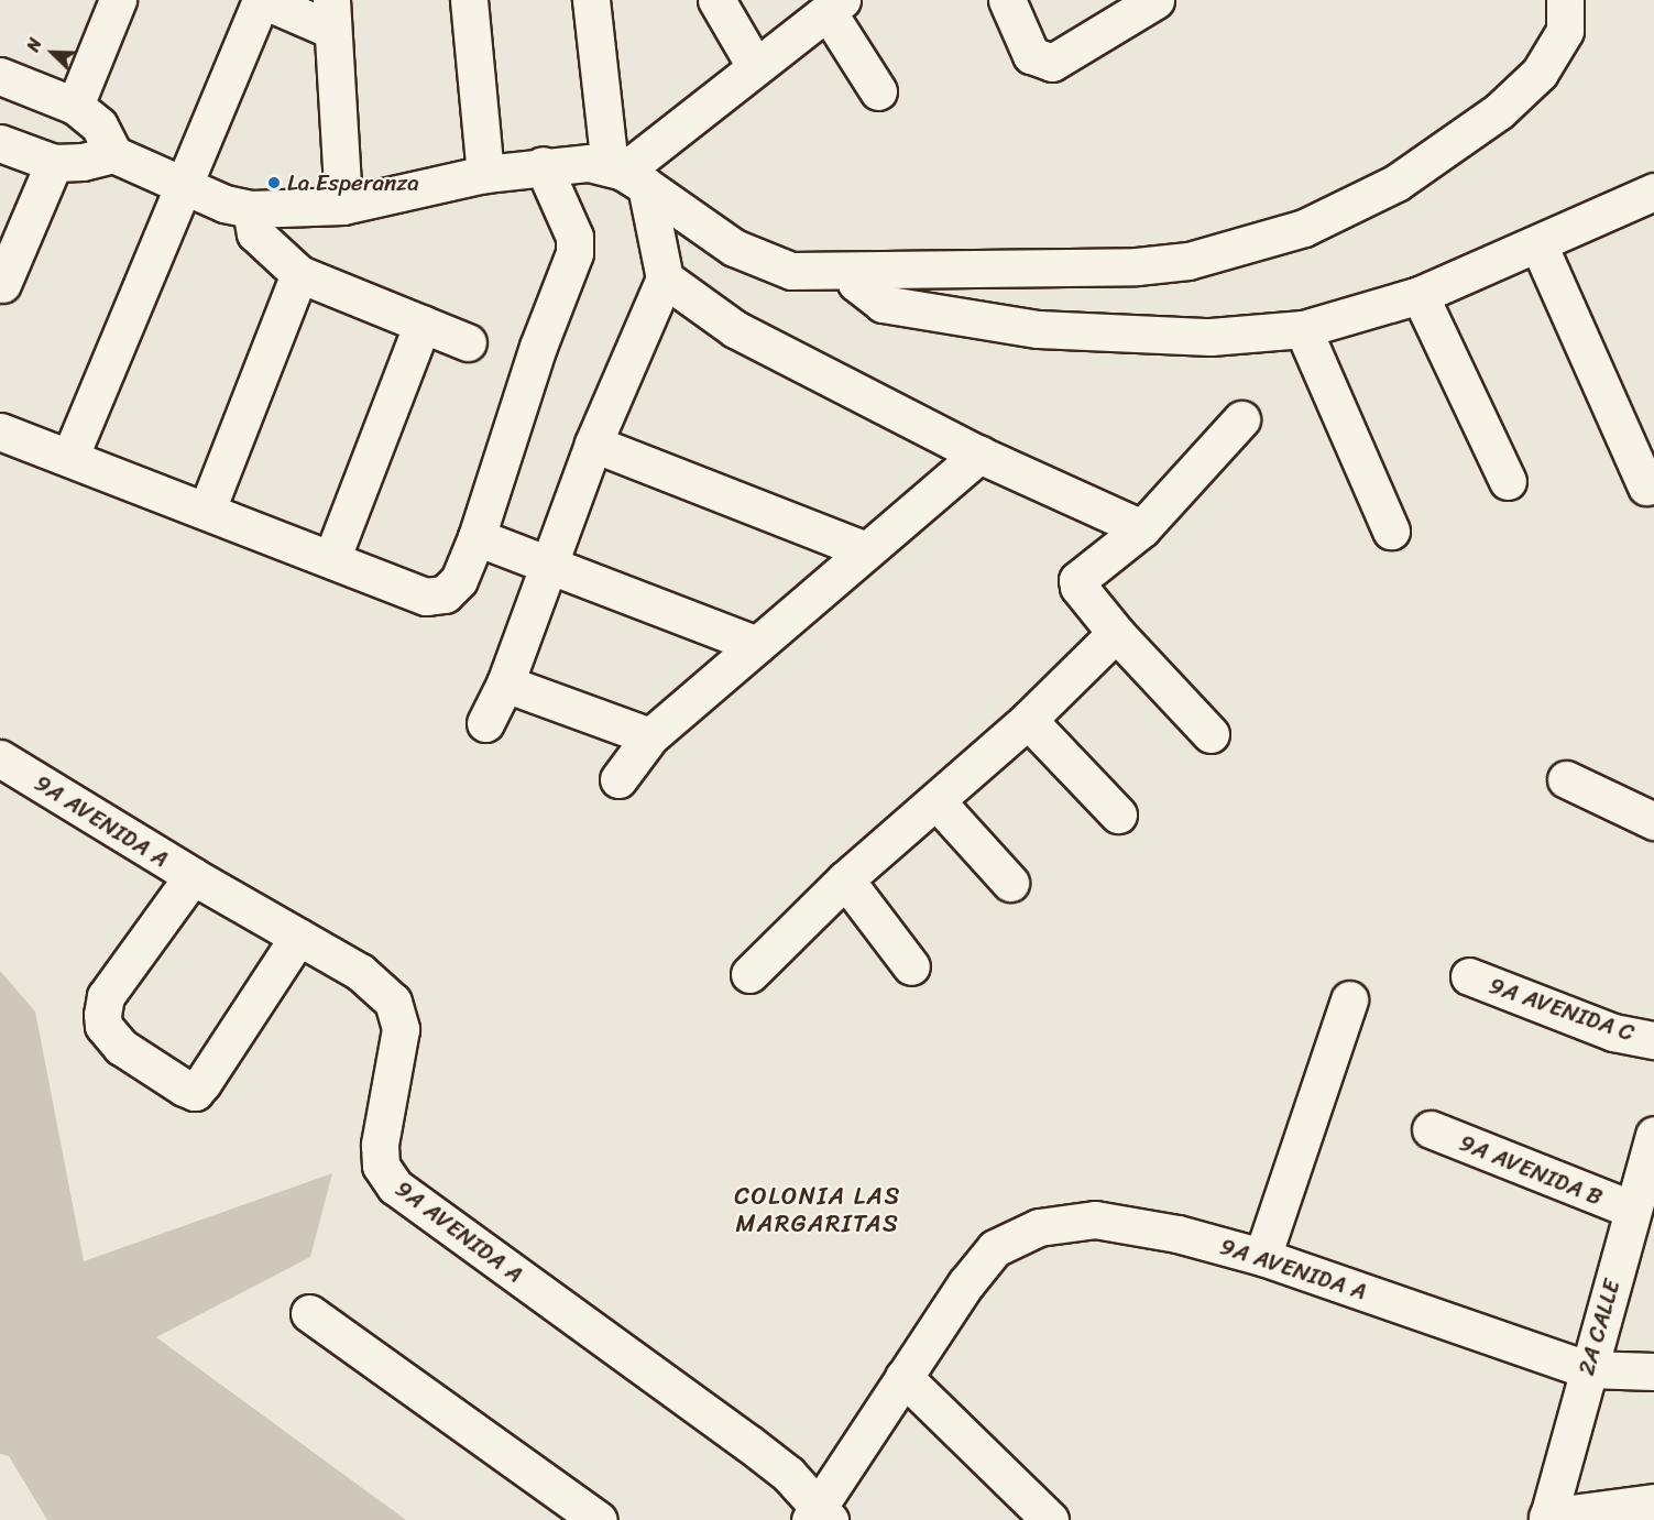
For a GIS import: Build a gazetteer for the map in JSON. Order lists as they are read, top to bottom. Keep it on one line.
{"streets":{"street":["9A AVENIDA A","9A AVENIDA C","9A AVENIDA B","2A CALLE"]},"crossings":[["9A AVENIDA A","2A CALLE"],["9A AVENIDA B","2A CALLE"]],"districts":["COLONIA LAS MARGARITAS"],"places":["La Esperanza"],"north":"top left"}
